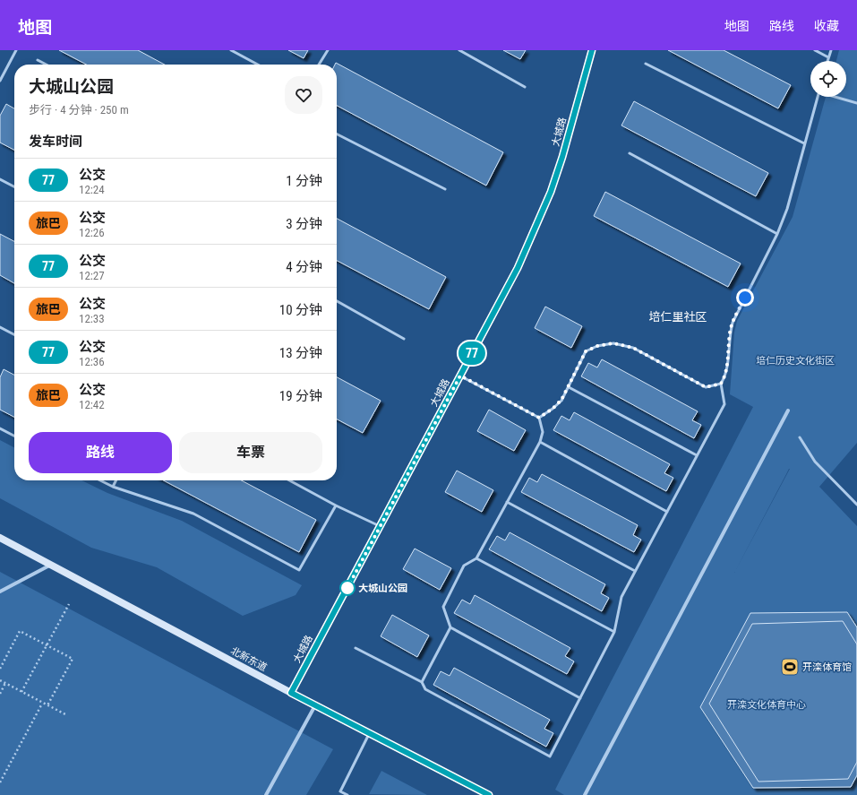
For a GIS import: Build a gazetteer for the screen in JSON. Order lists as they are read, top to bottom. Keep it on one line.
{"streets":{"street":["大城路","北新东道"]},"crossings":[["大城路","北新东道"]],"districts":["培仁里社区"],"parks":["培仁历史文化街区","开滦文化体育中心"],"places":{"other":["大城山公园"],"sports":["开滦体育馆"]},"lines":["bus line 77"],"page":{"header":"地图","nav":["地图","路线","收藏"],"on_map":"77","heading":[["大城山公园","步行 · 4 分钟 · 250 m"],"发车时间"],"list":[{"mark":"77","name":"公交","note":"12:24","value":"1 分钟"},{"mark":"旅巴","name":"公交","note":"12:26","value":"3 分钟"},{"mark":"77","name":"公交","note":"12:27","value":"4 分钟"},{"mark":"旅巴","name":"公交","note":"12:33","value":"10 分钟"},{"mark":"77","name":"公交","note":"12:36","value":"13 分钟"},{"mark":"旅巴","name":"公交","note":"12:42","value":"19 分钟"}],"buttons":["路线","车票"]}}
